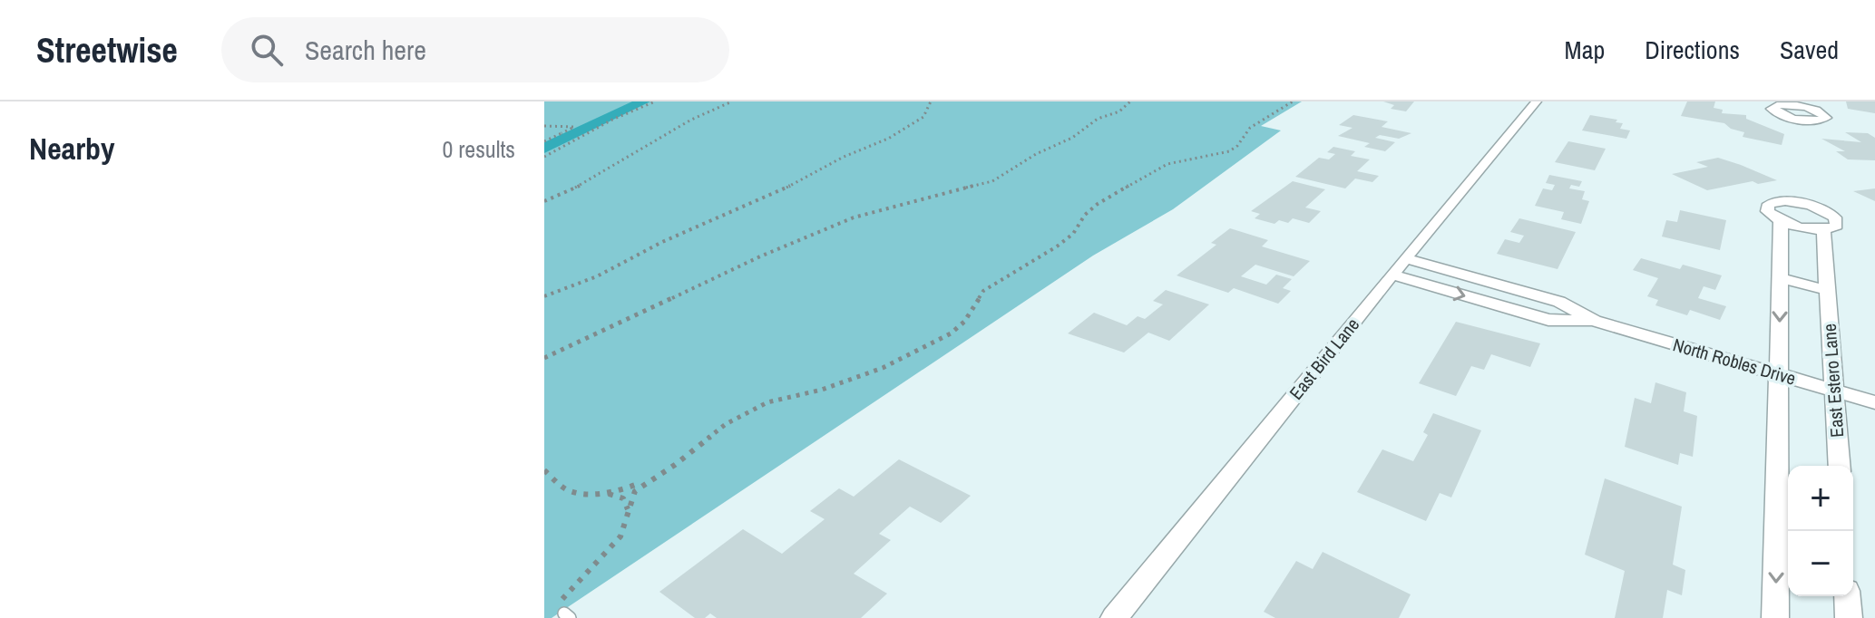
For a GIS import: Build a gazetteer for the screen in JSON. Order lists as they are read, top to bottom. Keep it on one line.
{"streets":{"street":["East Bird Lane","North Robles Drive","East Estero Lane"]},"crossings":[["East Bird Lane","North Robles Drive"],["North Robles Drive","East Estero Lane"]],"page":{"header":"Streetwise","search":"Search here","nav":["Map","Directions","Saved"],"heading":["Nearby","0 results"],"map_buttons":["+","−"]}}
